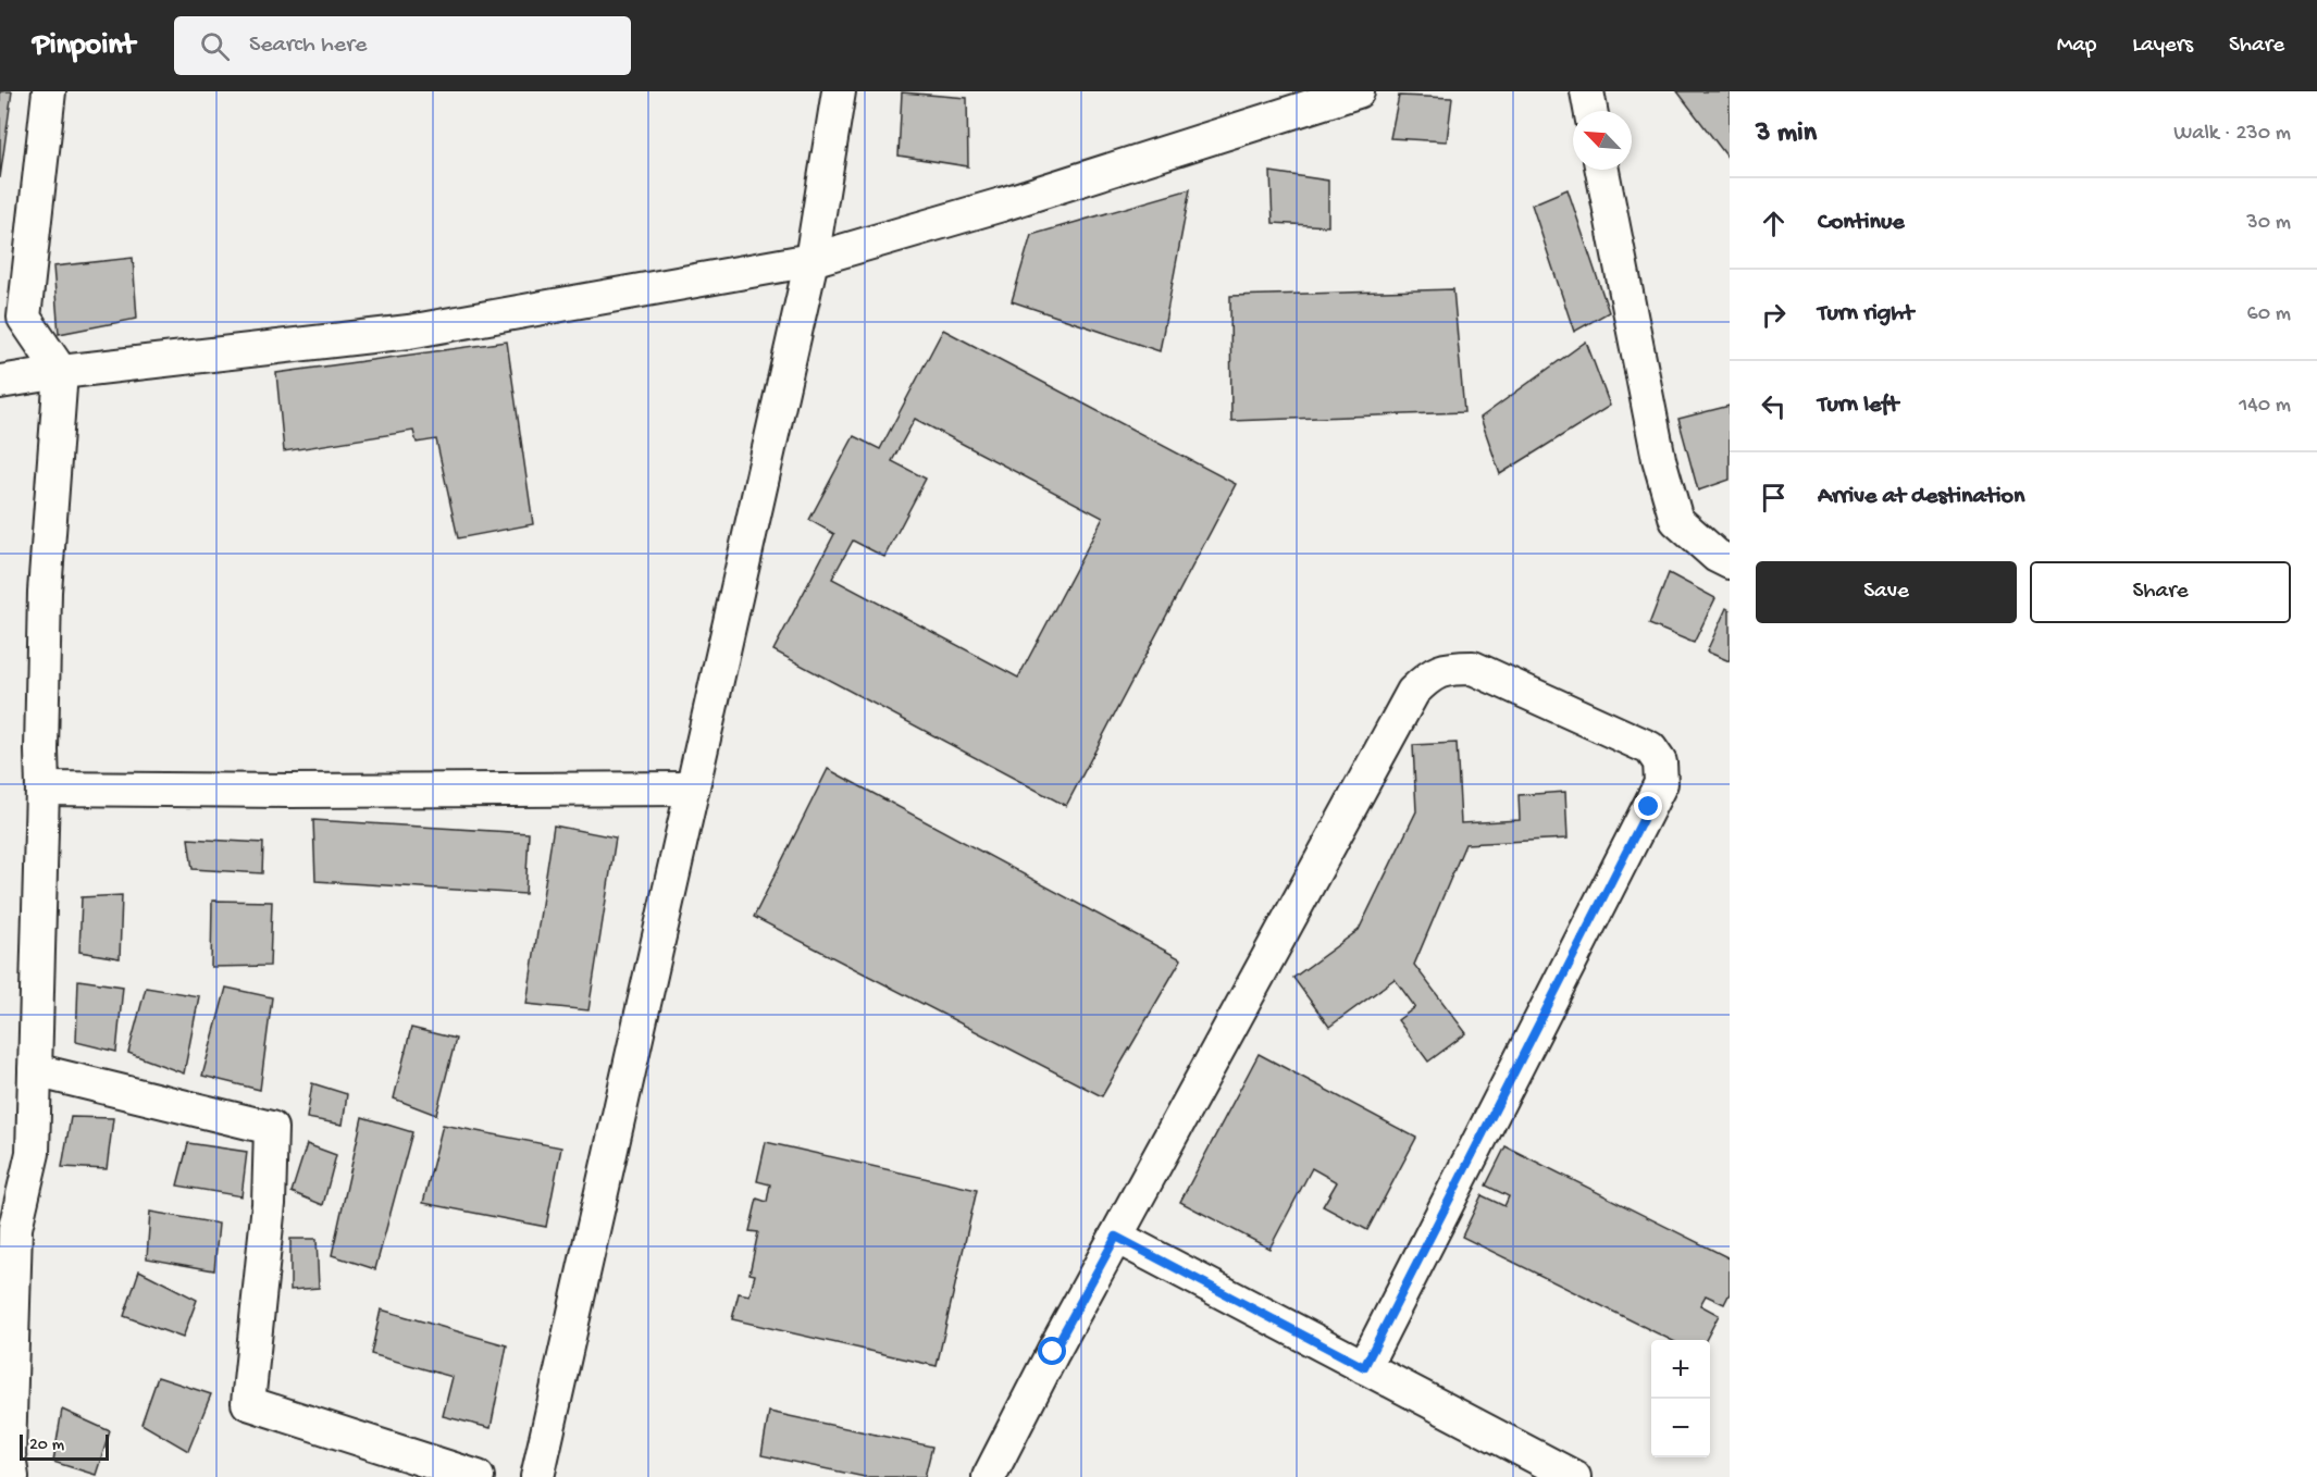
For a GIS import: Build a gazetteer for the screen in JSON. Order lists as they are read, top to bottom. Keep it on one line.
{"scale_bar":"20 m","north":"top left","page":{"header":"Pinpoint","search":"Search here","nav":["Map","Layers","Share"],"heading":["3 min","Walk · 230 m"],"list":[["Continue","30 m"],["Turn right","60 m"],["Turn left","140 m"],"Arrive at destination"],"buttons":["Save","Share"],"map_buttons":["+","−"],"scale":"20 m"}}
